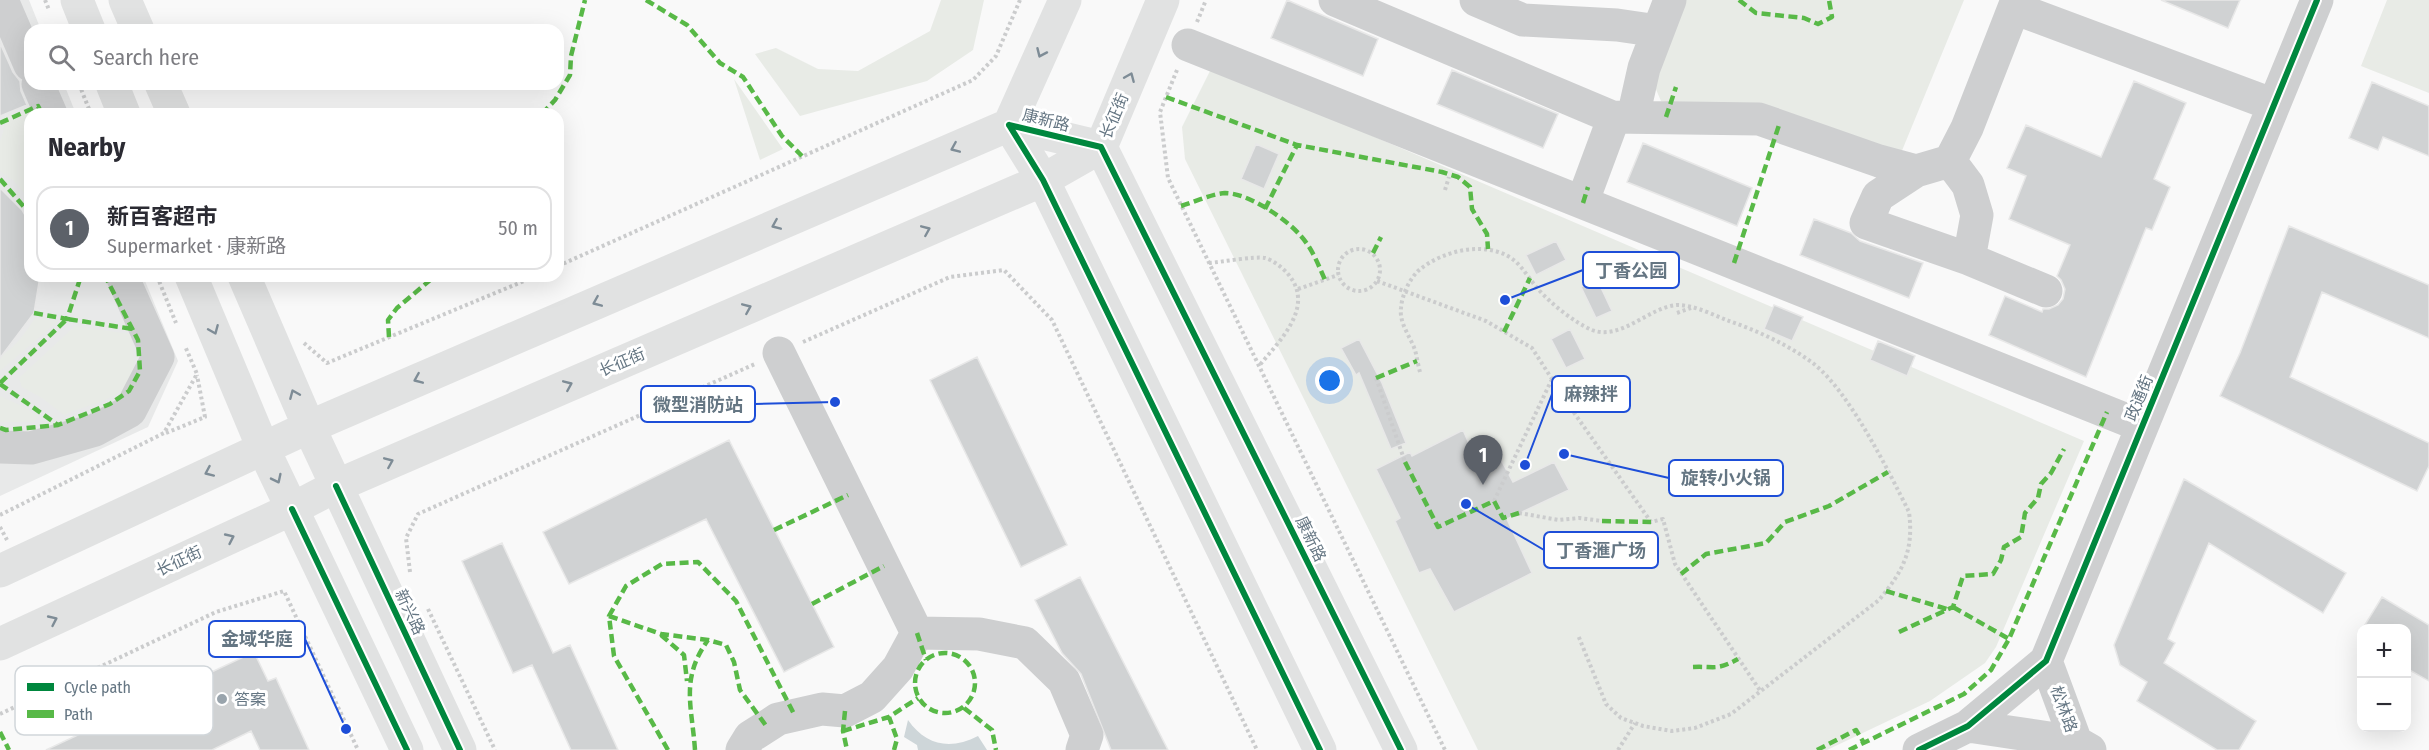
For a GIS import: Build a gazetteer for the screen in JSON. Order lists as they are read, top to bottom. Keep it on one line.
{"streets":{"main road":["长征街","康新路","新兴路"],"street":["政通街","松林路"]},"crossings":[["长征街","康新路"],["长征街","新兴路"],["政通街","松林路"]],"places":["丁香公园","微型消防站","旋转小火锅","麻辣拌","丁香滙广场","答案","金域华庭"],"legend":["Cycle path","Path"],"page":{"search":"Search here","heading":"Nearby","list":[{"mark":"1","name":"新百客超市","note":"Supermarket · 康新路","value":"50 m"}],"pins":"1","map_buttons":["+","−"]}}
